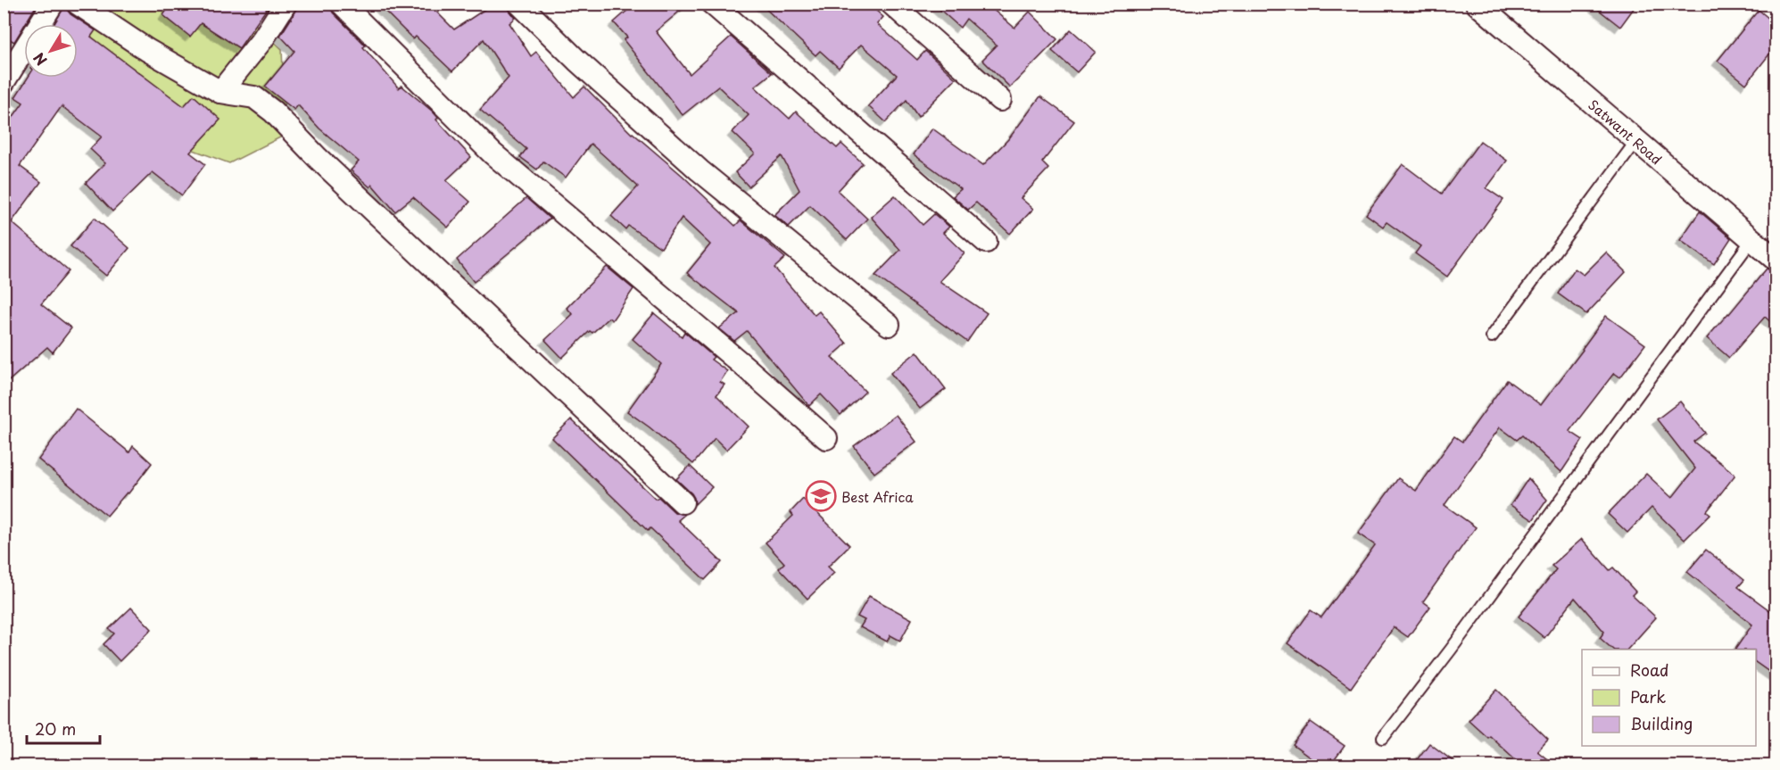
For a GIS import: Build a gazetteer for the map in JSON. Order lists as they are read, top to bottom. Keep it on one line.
{"streets":{"street":["Satwant Road"]},"places":{"school or university":["Best Africa"]},"legend":["Road","Park","Building"],"scale_bar":"20 m","north":"bottom left"}
